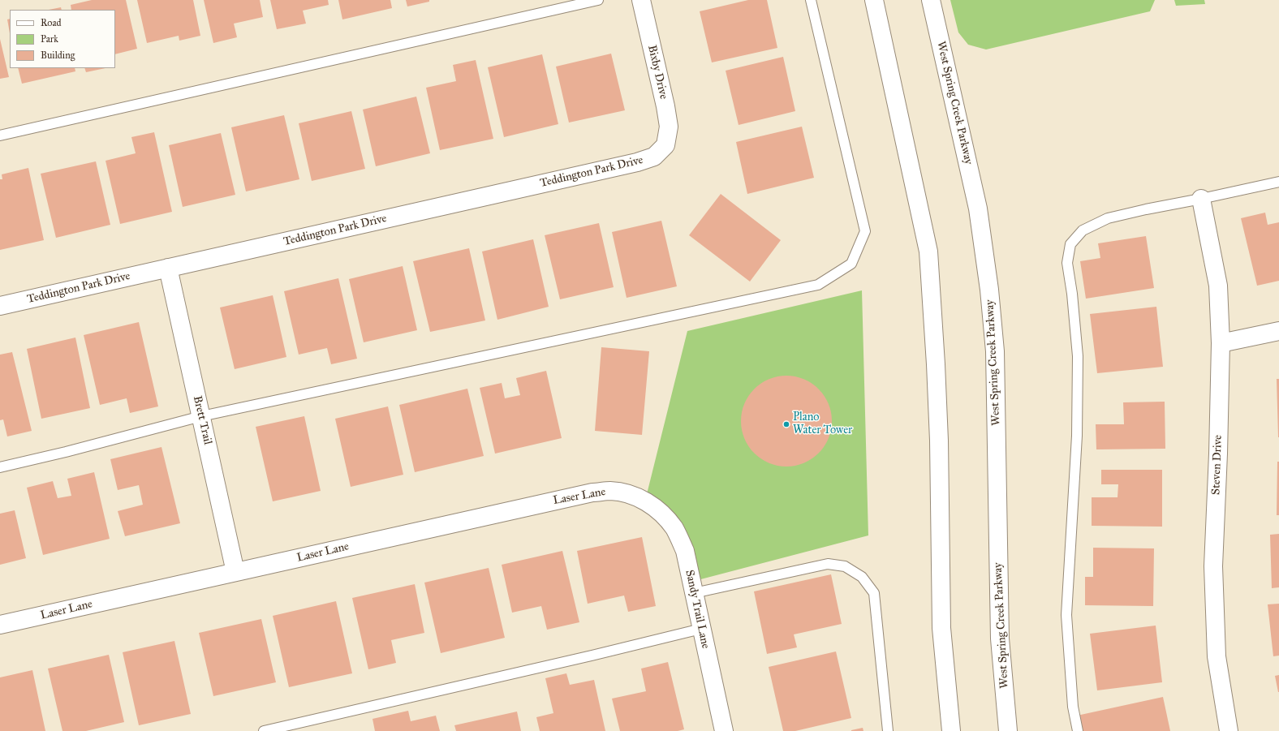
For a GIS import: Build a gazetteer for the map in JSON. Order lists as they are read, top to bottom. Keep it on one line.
{"streets":{"street":["Bixby Drive","West Spring Creek Parkway","Teddington Park Drive","Brett Trail","Steven Drive","Laser Lane","Sandy Trail Lane"]},"crossings":[["Bixby Drive","Teddington Park Drive"],["Teddington Park Drive","Brett Trail"],["Brett Trail","Laser Lane"],["Laser Lane","Sandy Trail Lane"]],"places":["Plano Water Tower"],"legend":["Road","Park","Building"]}
